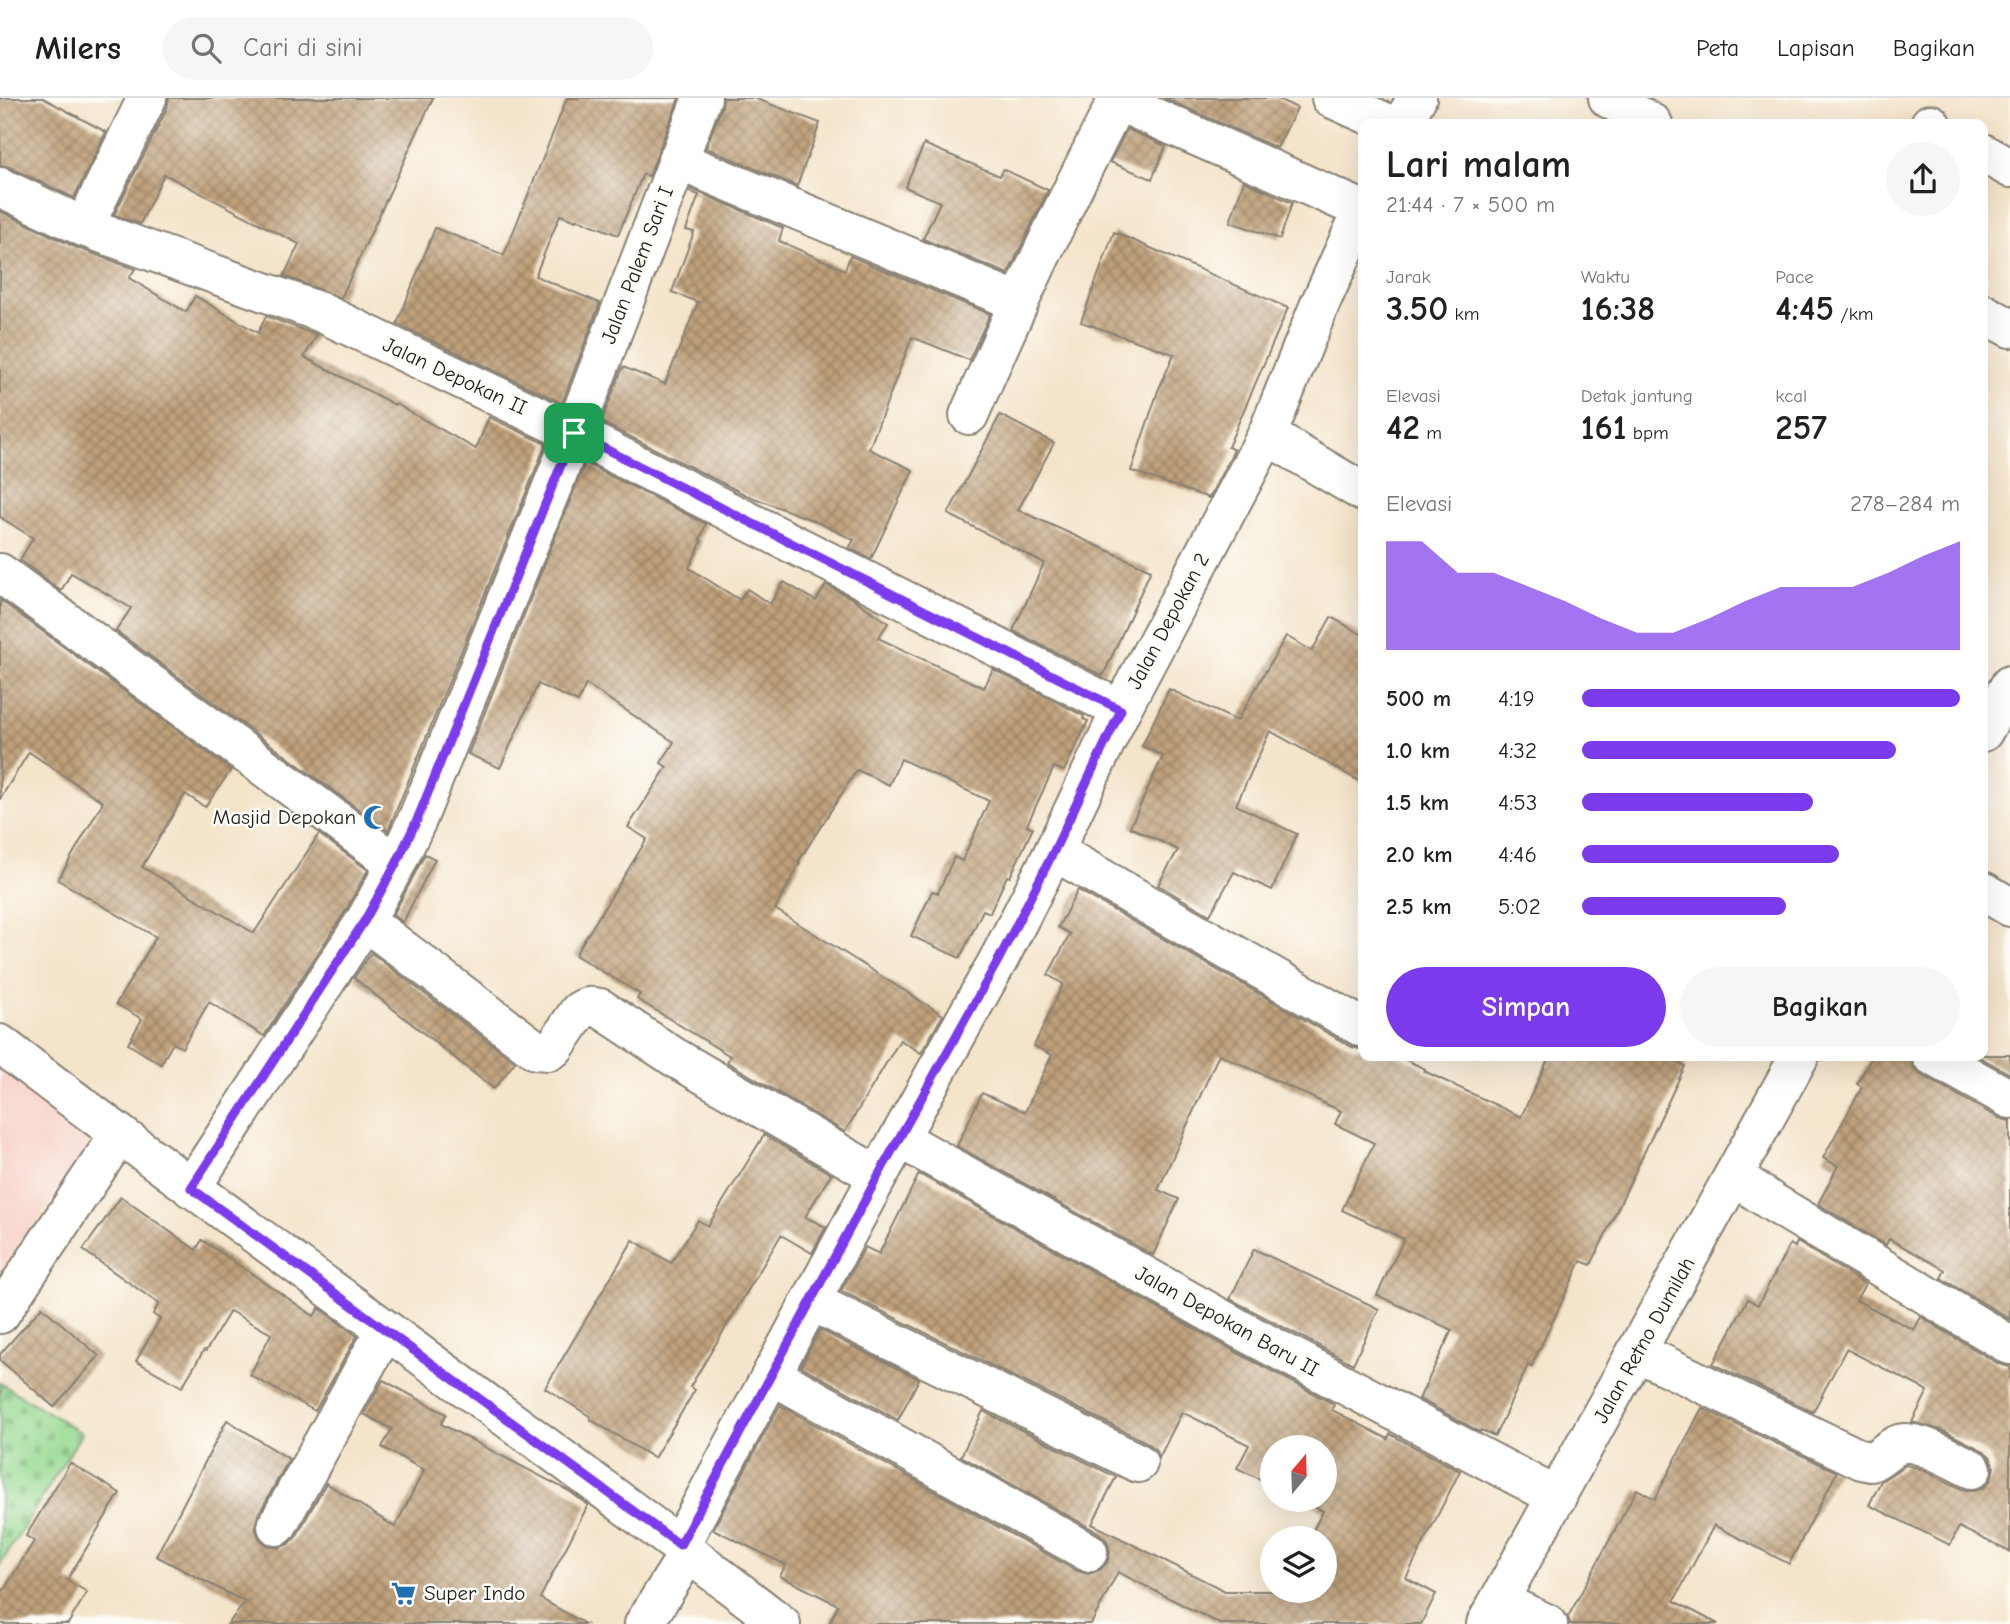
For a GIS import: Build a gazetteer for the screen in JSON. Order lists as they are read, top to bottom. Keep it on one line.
{"streets":{"street":["Jalan Palem Sari I","Jalan Depokan II","Jalan Depokan 2","Jalan Depokan Baru II","Jalan Retno Dumilah"]},"crossings":[["Jalan Palem Sari I","Jalan Depokan II"],["Jalan Depokan II","Jalan Depokan 2"],["Jalan Depokan 2","Jalan Depokan Baru II"],["Jalan Depokan Baru II","Jalan Retno Dumilah"]],"places":{"mosque":["Masjid Depokan"],"supermarket":["Super Indo"]},"north":"top","page":{"header":"Milers","search":"Cari di sini","nav":["Peta","Lapisan","Bagikan"],"heading":["Lari malam","21:44 · 7 × 500 m"],"stats":[["Jarak","3.50 km"],["Waktu","16:38"],["Pace","4:45 /km"],["Elevasi","42 m"],["Detak jantung","161 bpm"],["kcal","257"]],"chart":["Elevasi","278–284 m"],"list":[{"name":"500 m","note":"4:19"},{"name":"1.0 km","note":"4:32"},{"name":"1.5 km","note":"4:53"},{"name":"2.0 km","note":"4:46"},{"name":"2.5 km","note":"5:02"}],"buttons":["Simpan","Bagikan"]}}
